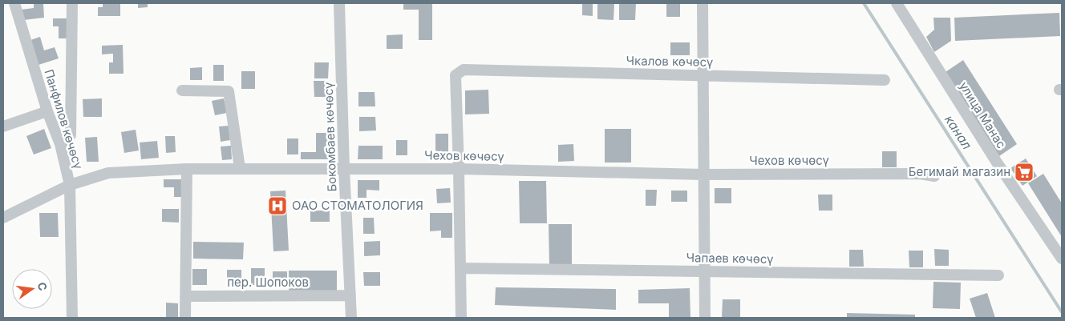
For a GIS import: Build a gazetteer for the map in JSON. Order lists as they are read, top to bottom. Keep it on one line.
{"streets":{"street":["Чкалов көчөсү","улица Манас","Панфилов көчөсү","Бокомбаев көчөсү","Чехов көчөсү","Чапаев көчөсү","пер. Шопоков"]},"crossings":[["Чкалов көчөсү","Чехов көчөсү"],["Панфилов көчөсү","Чехов көчөсү"],["Бокомбаев көчөсү","Чехов көчөсү"],["Бокомбаев көчөсү","пер. Шопоков"]],"water":["канал"],"places":{"supermarket":["Бегимай магазин"],"hospital":["ОАО СТОМАТОЛОГИЯ"]},"north":"right"}
